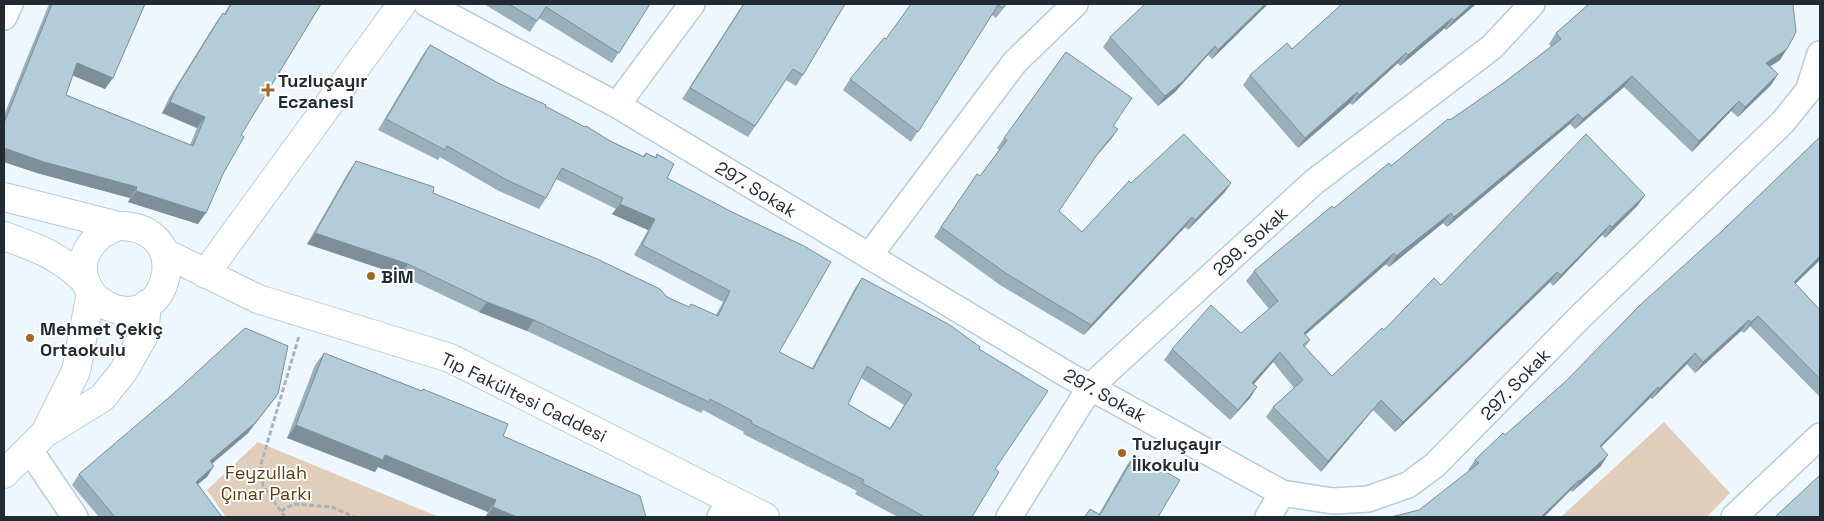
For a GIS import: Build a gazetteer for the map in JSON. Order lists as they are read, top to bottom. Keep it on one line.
{"streets":{"main road":["Tıp Fakültesi Caddesi"],"street":["297. Sokak","299. Sokak"]},"crossings":[["297. Sokak","299. Sokak"]],"parks":["Feyzullah Çınar Parkı"],"places":{"health":["Tuzluçayır Eczanesi"],"other":["BİM","Mehmet Çekiç Ortaokulu","Tuzluçayır İlkokulu"]}}
